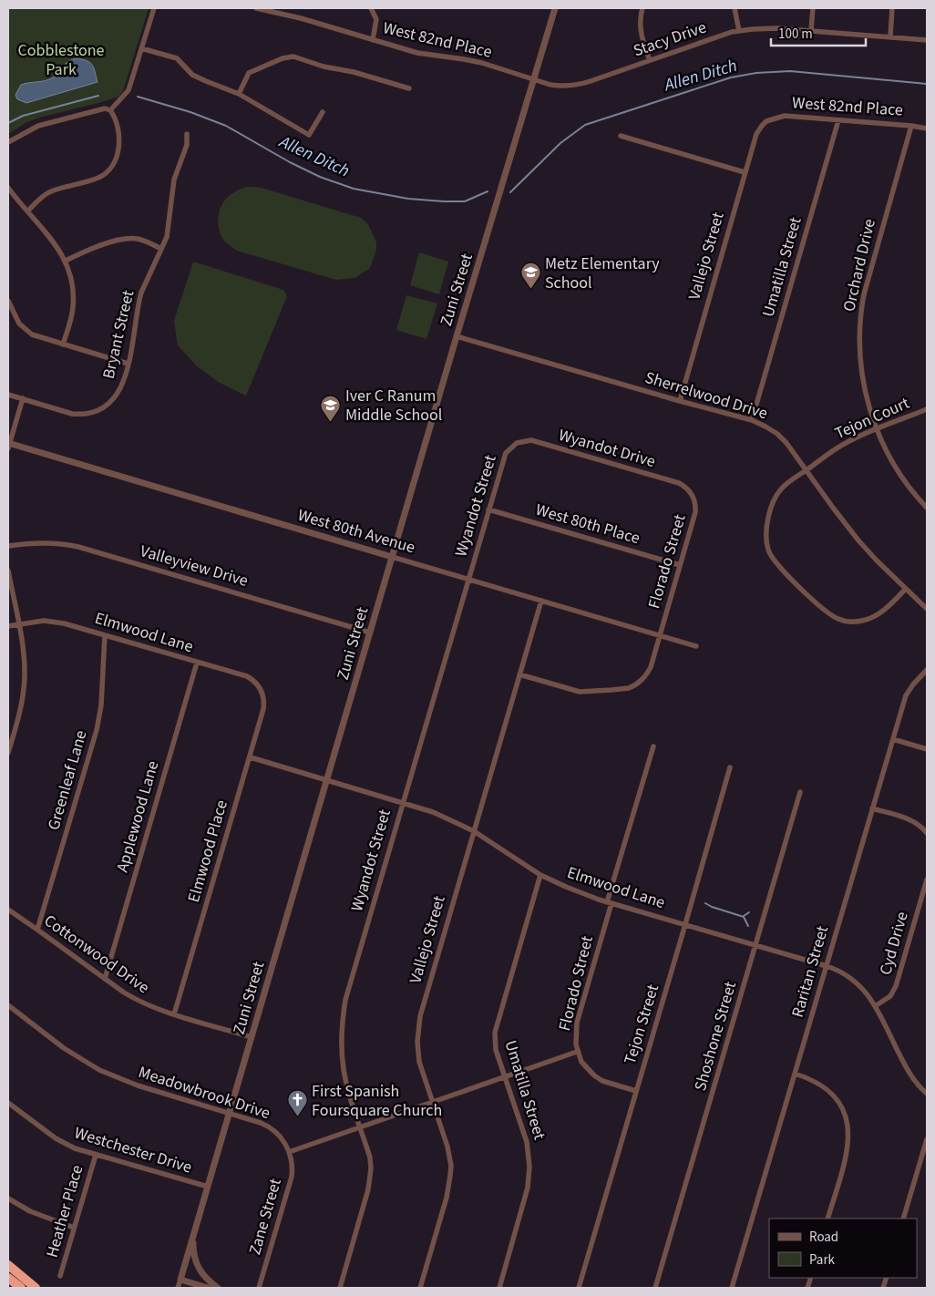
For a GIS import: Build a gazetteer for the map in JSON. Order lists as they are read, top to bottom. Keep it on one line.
{"streets":{"street":["Stacy Drive","West 82nd Place","Vallejo Street","Orchard Drive","Umatilla Street","Zuni Street","Bryant Street","Sherrelwood Drive","Tejon Court","Wyandot Drive","Wyandot Street","West 80th Place","West 80th Avenue","Florado Street","Valleyview Drive","Elmwood Lane","Greenleaf Lane","Applewood Lane","Elmwood Place","Cyd Drive","Cottonwood Drive","Raritan Street","Tejon Street","Shoshone Street","Meadowbrook Drive","Westchester Drive","Heather Place","Zane Street"]},"crossings":[["Stacy Drive","West 82nd Place"],["Stacy Drive","Zuni Street"],["West 82nd Place","Vallejo Street"],["West 82nd Place","Orchard Drive"],["West 82nd Place","Umatilla Street"],["West 82nd Place","Zuni Street"],["Vallejo Street","Sherrelwood Drive"],["Vallejo Street","West 80th Avenue"],["Vallejo Street","Elmwood Lane"],["Orchard Drive","Tejon Court"],["Umatilla Street","Sherrelwood Drive"],["Umatilla Street","Elmwood Lane"],["Zuni Street","Sherrelwood Drive"],["Zuni Street","West 80th Avenue"],["Zuni Street","Valleyview Drive"],["Zuni Street","Elmwood Lane"],["Zuni Street","Cottonwood Drive"],["Zuni Street","Meadowbrook Drive"],["Zuni Street","Westchester Drive"],["Sherrelwood Drive","Tejon Court"],["Wyandot Drive","Wyandot Street"],["Wyandot Drive","Florado Street"],["Wyandot Street","West 80th Place"],["Wyandot Street","West 80th Avenue"],["Wyandot Street","Elmwood Lane"],["West 80th Place","Florado Street"],["West 80th Avenue","Florado Street"],["Florado Street","Elmwood Lane"],["Florado Street","Tejon Street"],["Elmwood Lane","Greenleaf Lane"],["Elmwood Lane","Applewood Lane"],["Elmwood Lane","Elmwood Place"],["Elmwood Lane","Cyd Drive"],["Elmwood Lane","Raritan Street"],["Elmwood Lane","Tejon Street"],["Elmwood Lane","Shoshone Street"],["Greenleaf Lane","Cottonwood Drive"],["Applewood Lane","Cottonwood Drive"],["Elmwood Place","Cottonwood Drive"],["Meadowbrook Drive","Zane Street"],["Westchester Drive","Heather Place"]],"water":["Allen Ditch"],"parks":["Cobblestone Park"],"places":{"school or university":["Metz Elementary School","Iver C Ranum Middle School"],"church":["First Spanish Foursquare Church"]},"legend":["Road","Park"],"scale_bar":"100 m"}
